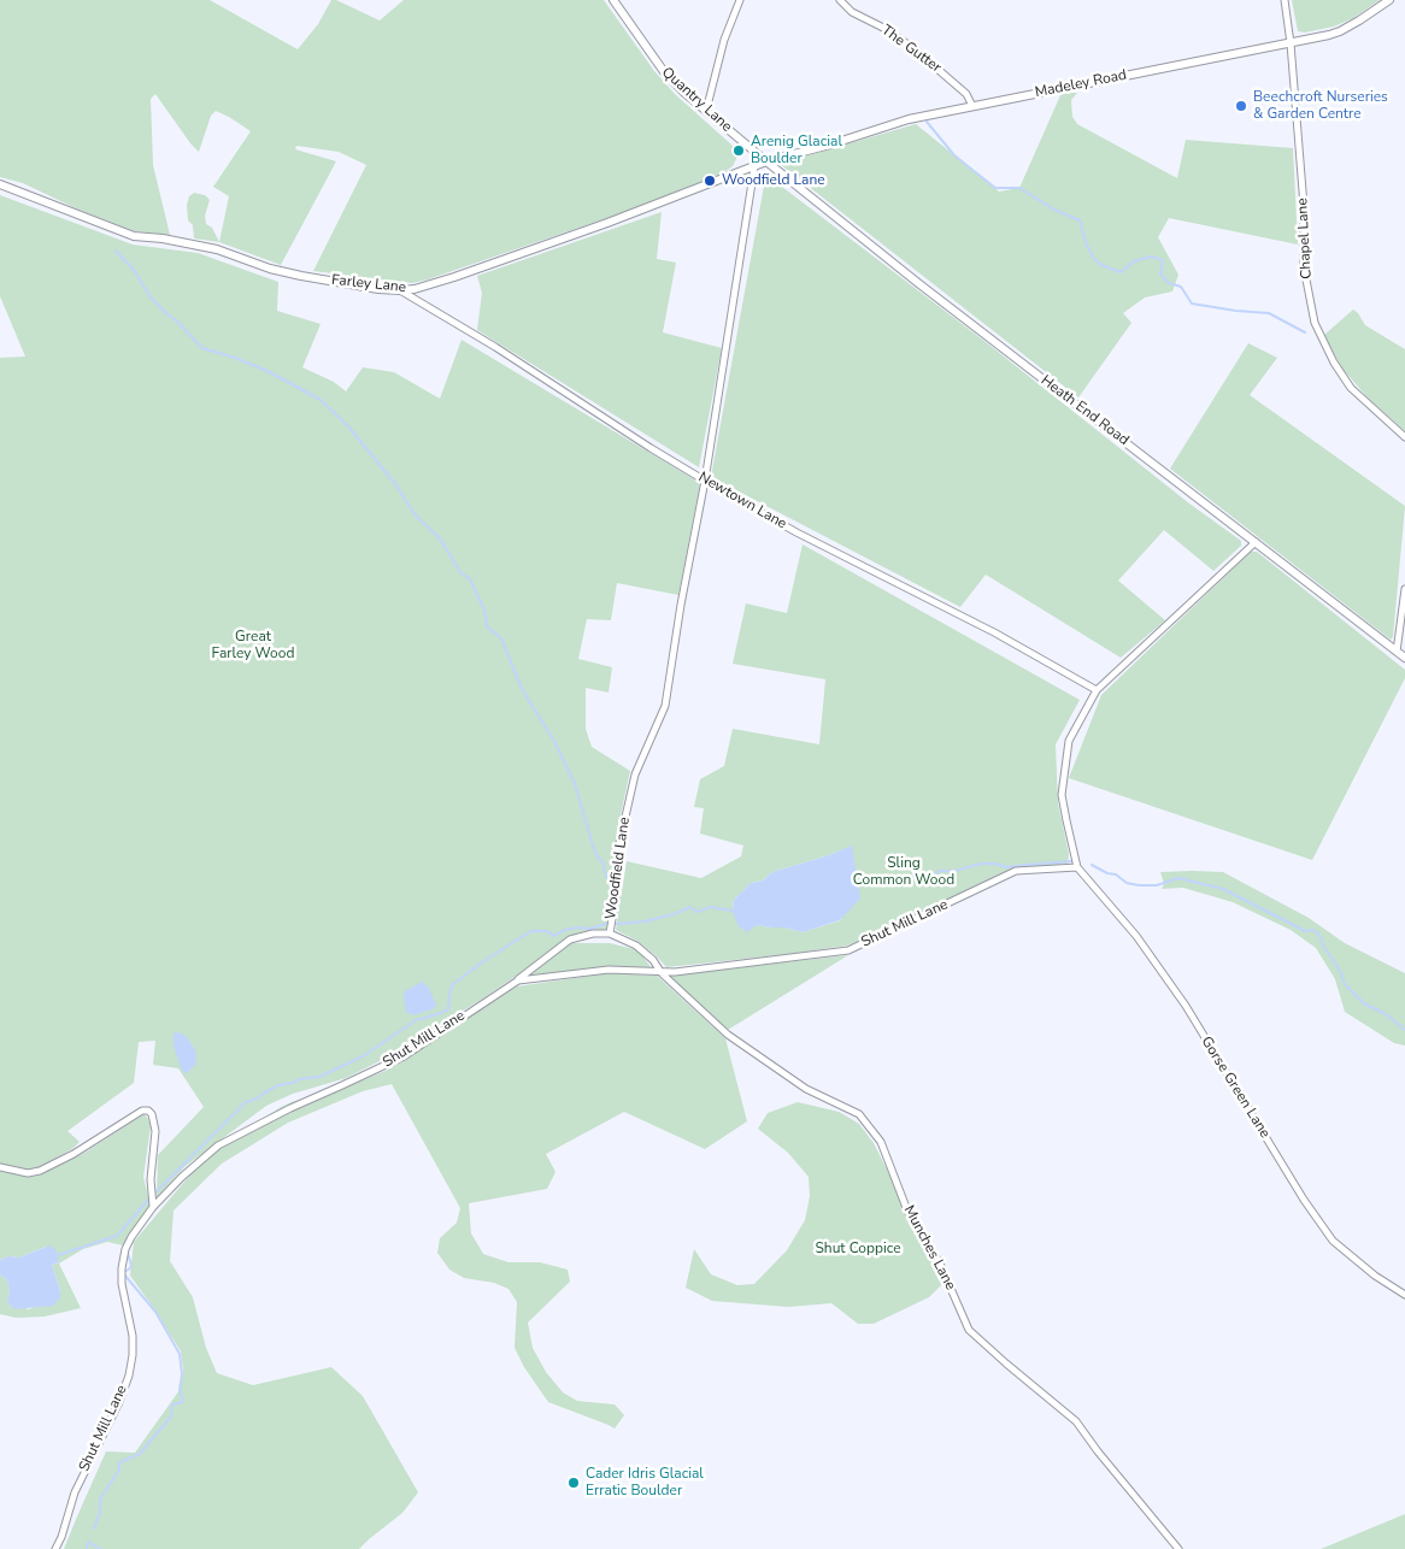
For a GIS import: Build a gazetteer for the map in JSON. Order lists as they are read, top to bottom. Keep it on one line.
{"streets":{"street":["The Gutter","Madeley Road","Quantry Lane","Chapel Lane","Farley Lane","Heath End Road","Newtown Lane","Woodfield Lane","Shut Mill Lane","Gorse Green Lane","Munches Lane"]},"crossings":[["The Gutter","Madeley Road"],["Madeley Road","Quantry Lane"],["Madeley Road","Chapel Lane"],["Madeley Road","Farley Lane"],["Madeley Road","Heath End Road"],["Quantry Lane","Farley Lane"],["Quantry Lane","Heath End Road"],["Farley Lane","Heath End Road"],["Farley Lane","Newtown Lane"],["Farley Lane","Woodfield Lane"],["Newtown Lane","Woodfield Lane"],["Woodfield Lane","Shut Mill Lane"],["Woodfield Lane","Munches Lane"],["Shut Mill Lane","Gorse Green Lane"],["Shut Mill Lane","Munches Lane"]],"parks":["Great Farley Wood","Sling Common Wood","Shut Coppice"],"places":["Beechcroft Nurseries & Garden Centre","Arenig Glacial Boulder","Woodfield Lane","Cader Idris Glacial Erratic Boulder"]}
